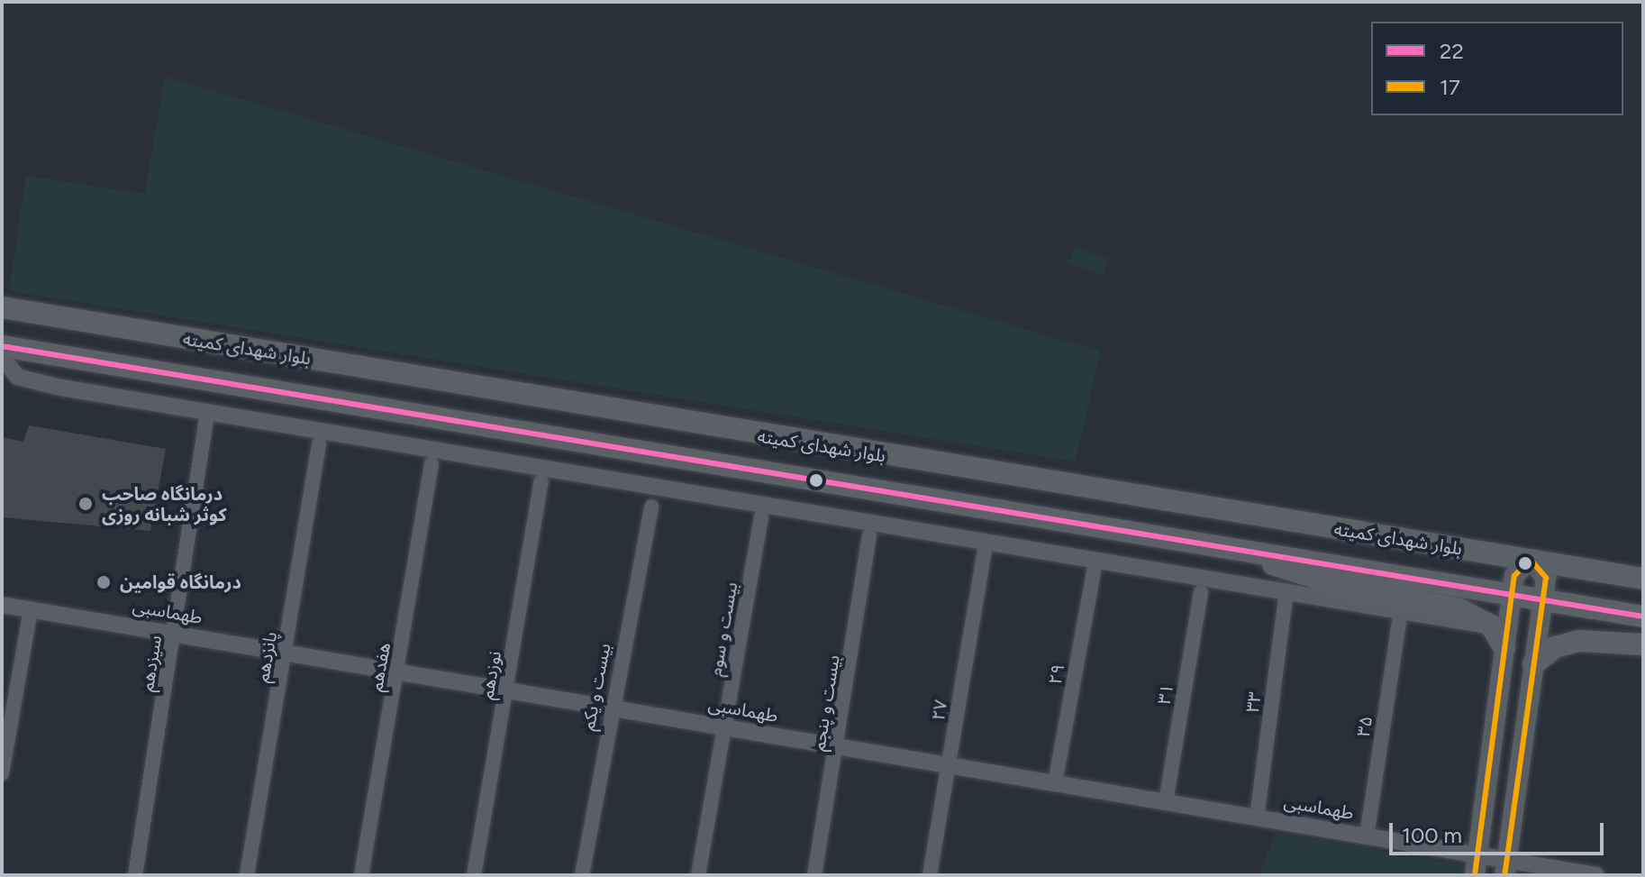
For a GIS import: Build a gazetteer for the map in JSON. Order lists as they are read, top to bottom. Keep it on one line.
{"streets":{"main road":["بلوار شهدای کمیته"],"street":["طهماسبی","بیست و سوم","پانزدهم","سیزدهم","هفدهم","۲۹","نوزدهم","بیست و یکم","۳۱","۳۳","بیست و پنجم","۲۷","۳۵"]},"crossings":[["طهماسبی","بیست و سوم"],["طهماسبی","پانزدهم"],["طهماسبی","سیزدهم"],["طهماسبی","هفدهم"],["طهماسبی","۲۹"],["طهماسبی","نوزدهم"],["طهماسبی","بیست و یکم"],["طهماسبی","۳۱"],["طهماسبی","۳۳"],["طهماسبی","بیست و پنجم"],["طهماسبی","۲۷"],["طهماسبی","۳۵"]],"places":["درمانگاه صاحب کوثر شبانه روزی","درمانگاه قوامین"],"lines":["transit line 22","transit line 17"],"legend":["22","17"],"scale_bar":"100 m"}
